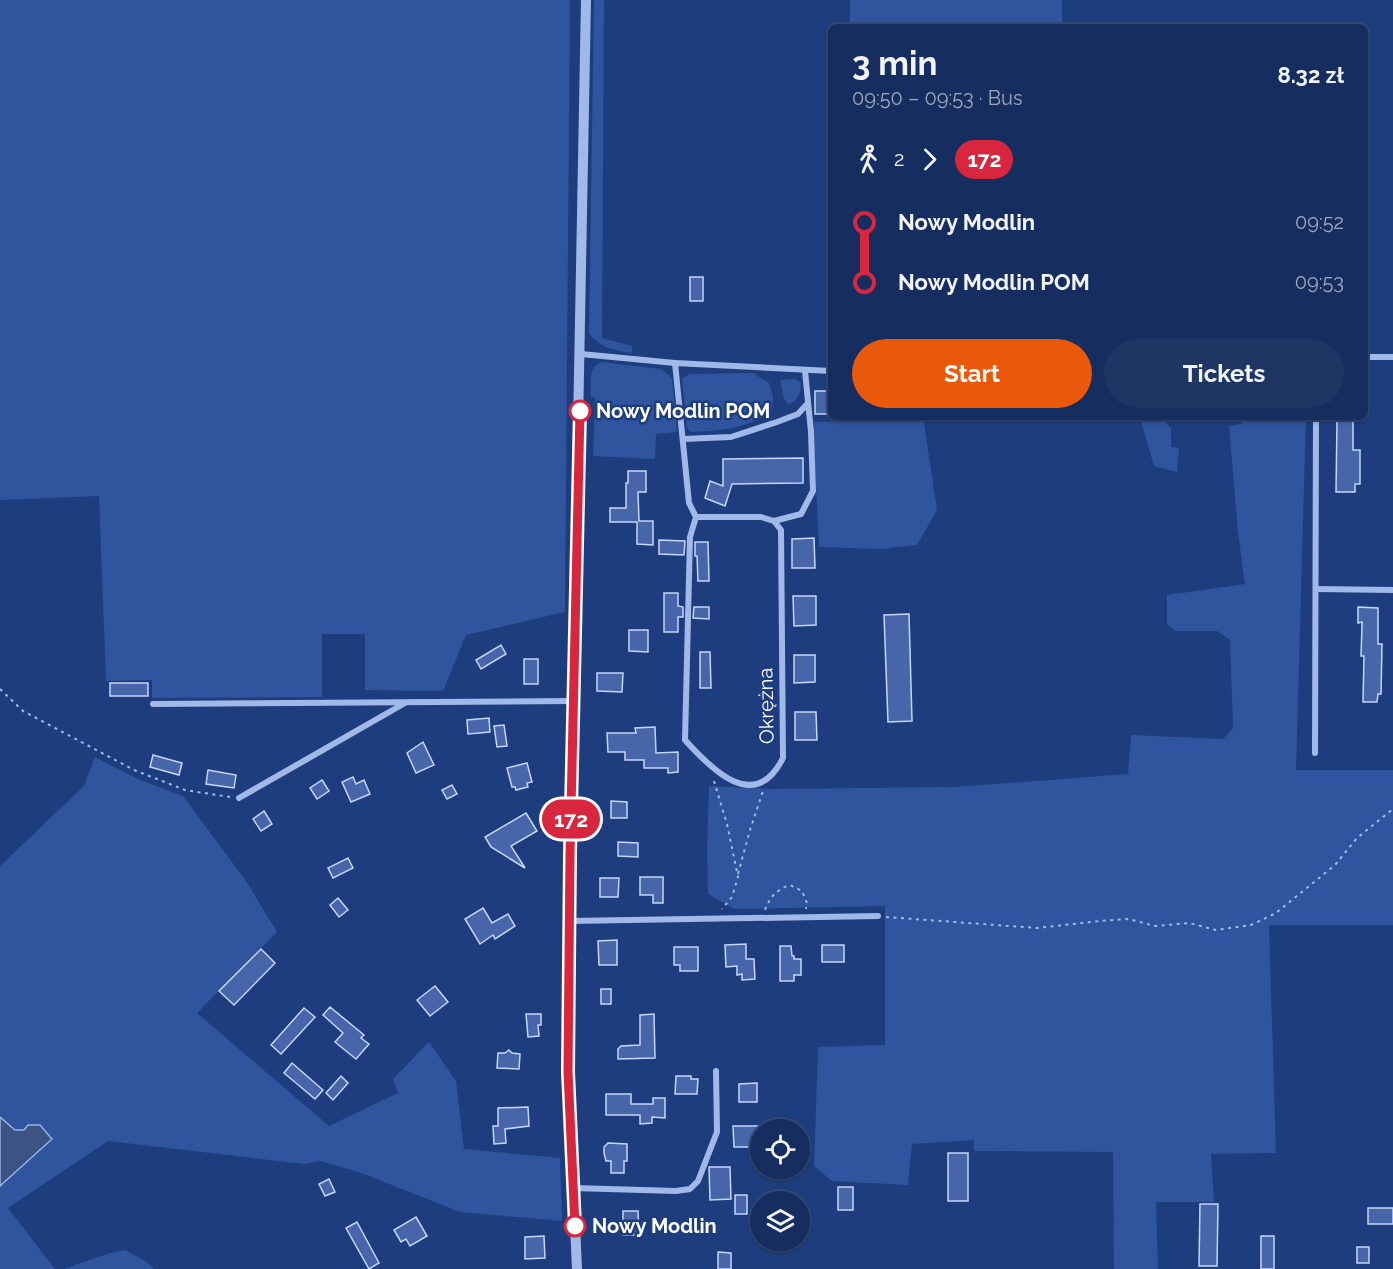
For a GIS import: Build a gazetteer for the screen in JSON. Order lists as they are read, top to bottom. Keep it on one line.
{"streets":{"street":["Okrężna"]},"places":["Nowy Modlin POM","Nowy Modlin"],"lines":["bus line 172"],"page":{"on_map":"172","heading":["3 min","09:50 – 09:53 · Bus","8.32 zł"],"legs":["2","172"],"list":[{"name":"Nowy Modlin","value":"09:52"},{"name":"Nowy Modlin POM","value":"09:53"}],"buttons":["Start","Tickets"]}}
